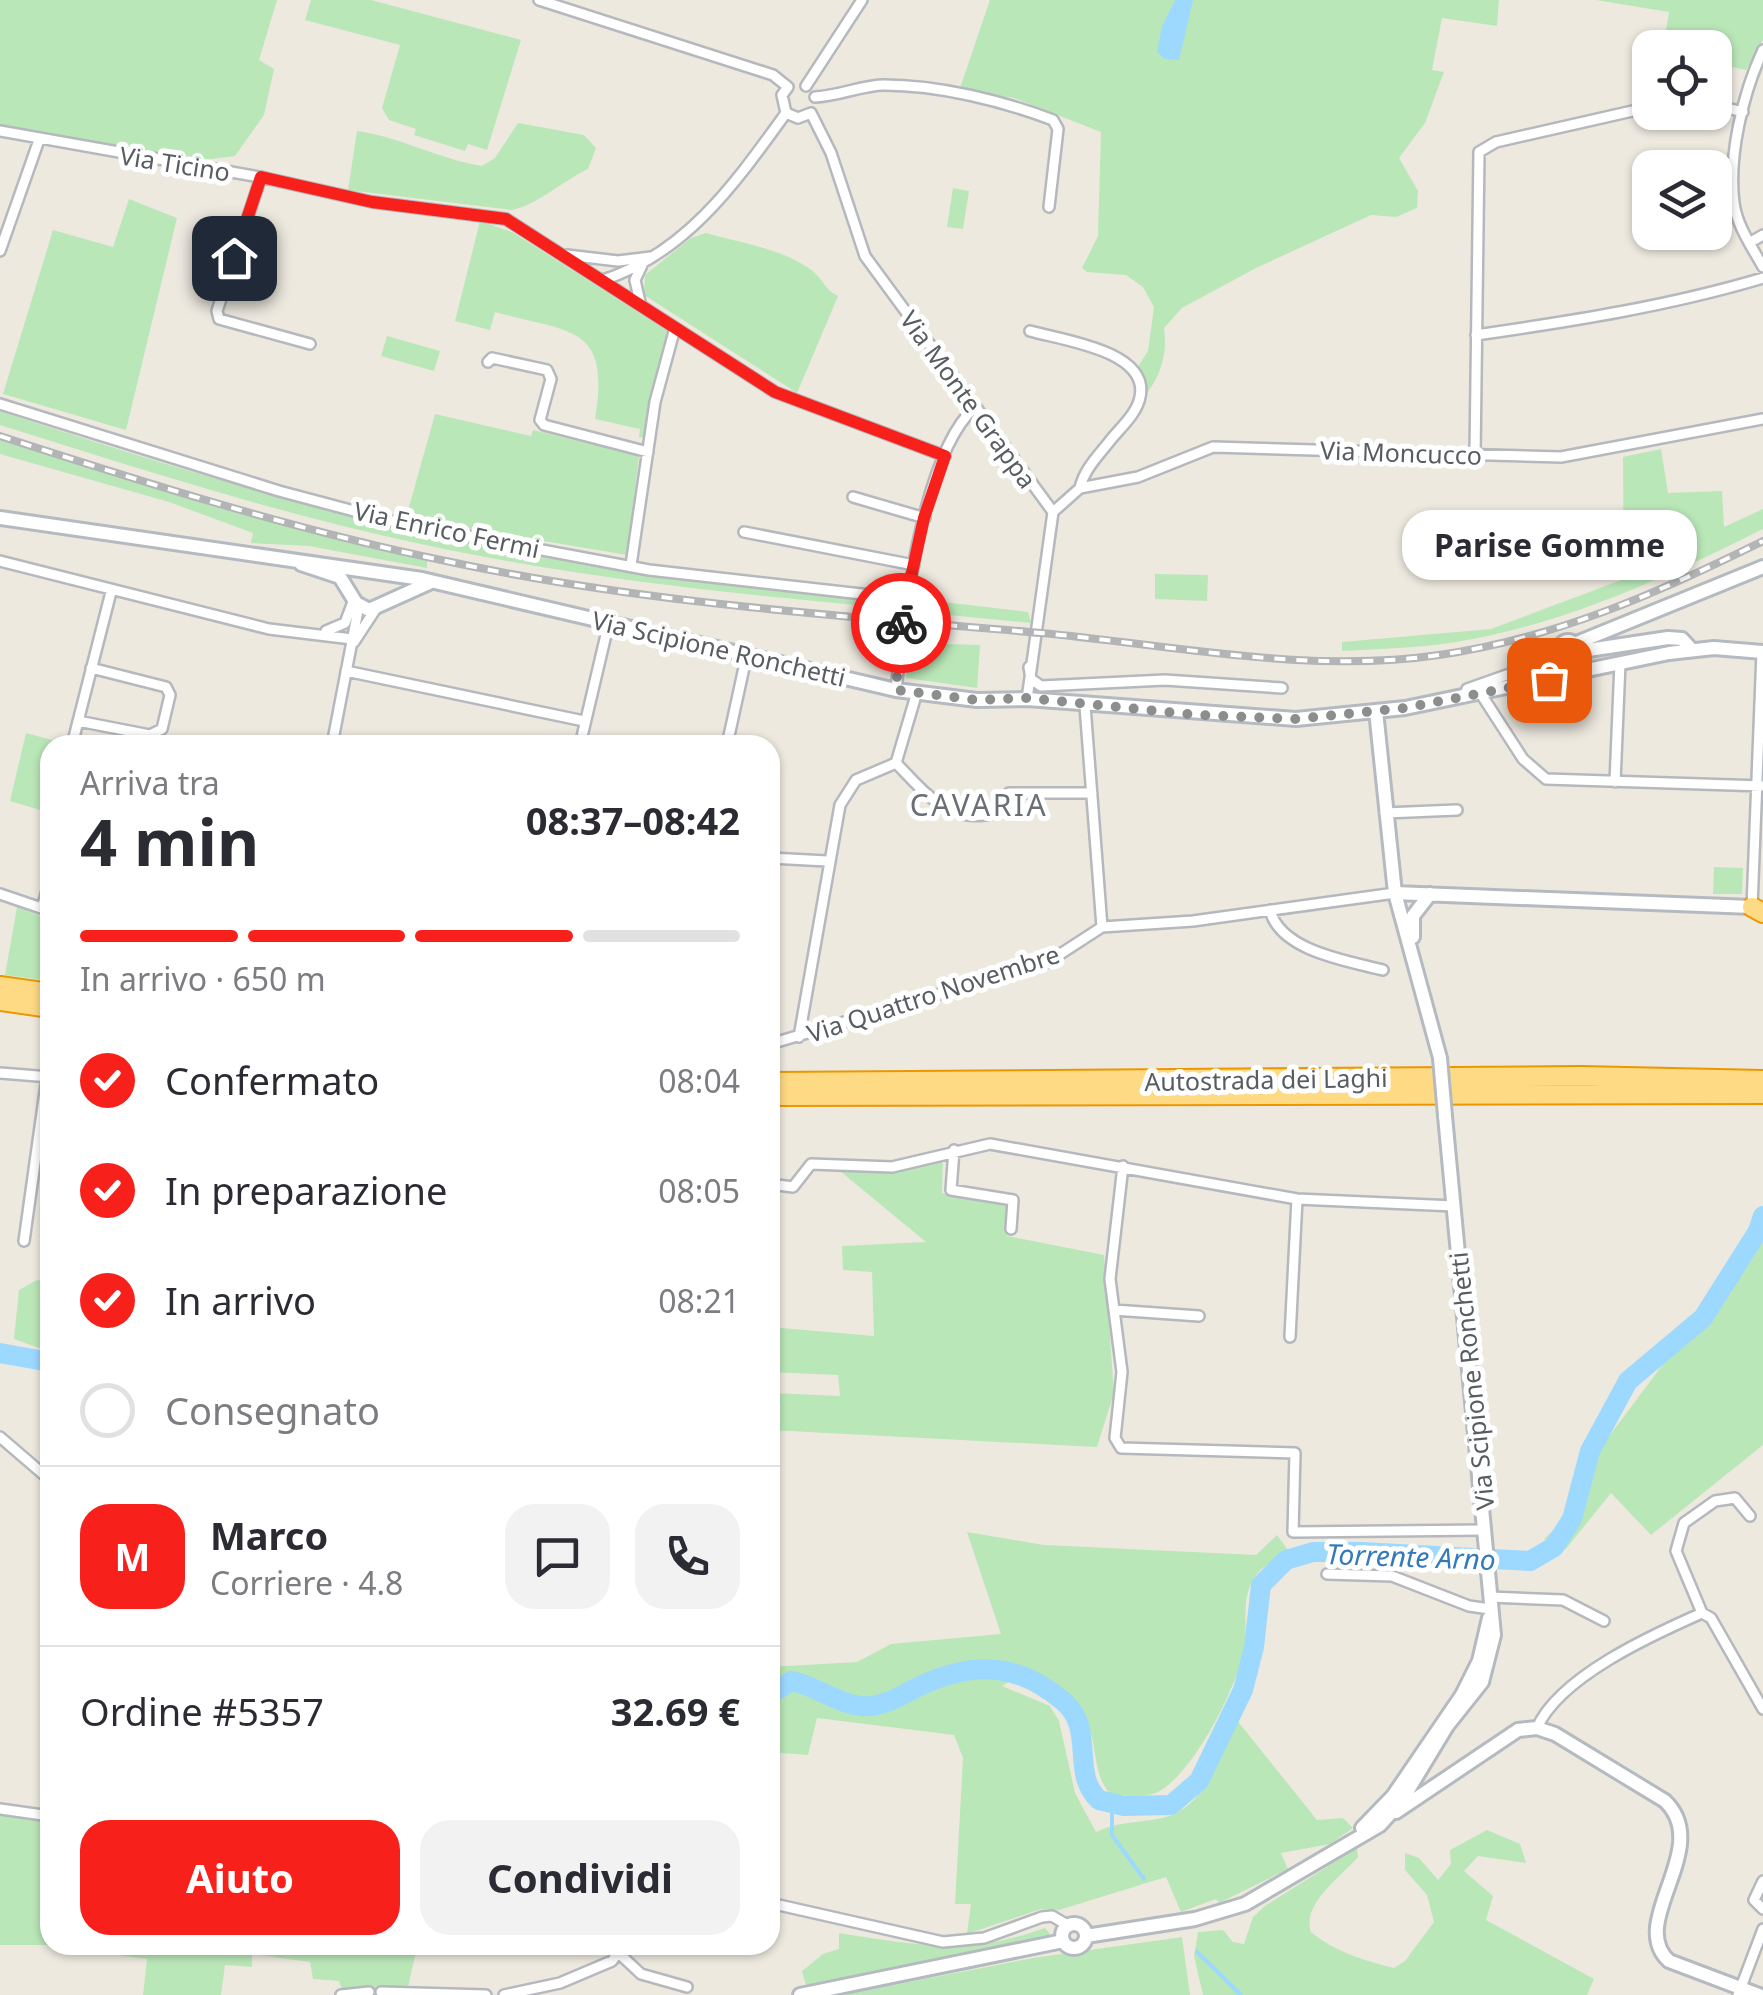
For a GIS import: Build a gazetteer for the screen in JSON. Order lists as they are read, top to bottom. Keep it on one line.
{"streets":{"highway":["Autostrada dei Laghi"],"street":["Via Ticino","Via Monte Grappa","Via Moncucco","Via Enrico Fermi","Via Scipione Ronchetti","Via Quattro Novembre"]},"crossings":[["Via Monte Grappa","Via Scipione Ronchetti"]],"districts":["CAVARIA"],"water":["Torrente Arno"],"places":["Parise Gomme"],"page":{"bubble":"Parise Gomme","heading":["4 min","Arriva tra","08:37–08:42"],"panel":["Marco","Corriere · 4.8","Ordine #5357","32.69 €"],"bar":"In arrivo · 650 m","list":[["Confermato","08:04"],["In preparazione","08:05"],["In arrivo","08:21"],"Consegnato"],"round":"M","buttons":["Aiuto","Condividi"]}}
